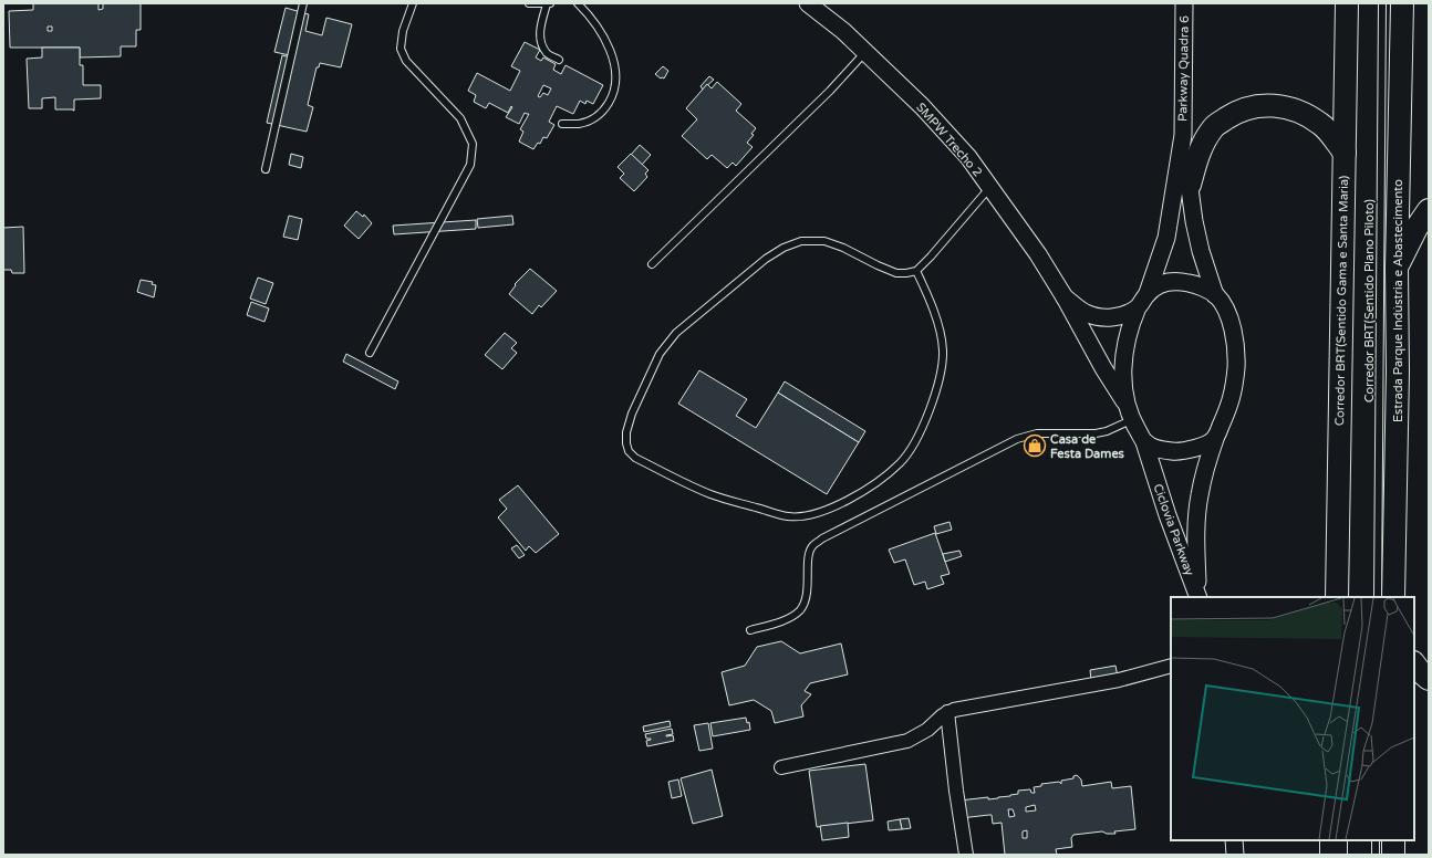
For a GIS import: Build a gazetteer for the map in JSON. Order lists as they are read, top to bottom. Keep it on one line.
{"streets":{"highway":["Estrada Parque Indústria e Abastecimento"],"street":["Parkway Quadra 6","SMPW Trecho 2","Ciclovia Parkway"],"lane":["Corredor BRT(Sentido Plano Piloto)"]},"crossings":[["Parkway Quadra 6","Ciclovia Parkway"]],"places":{"shop":["Casa de Festa Dames"]}}
